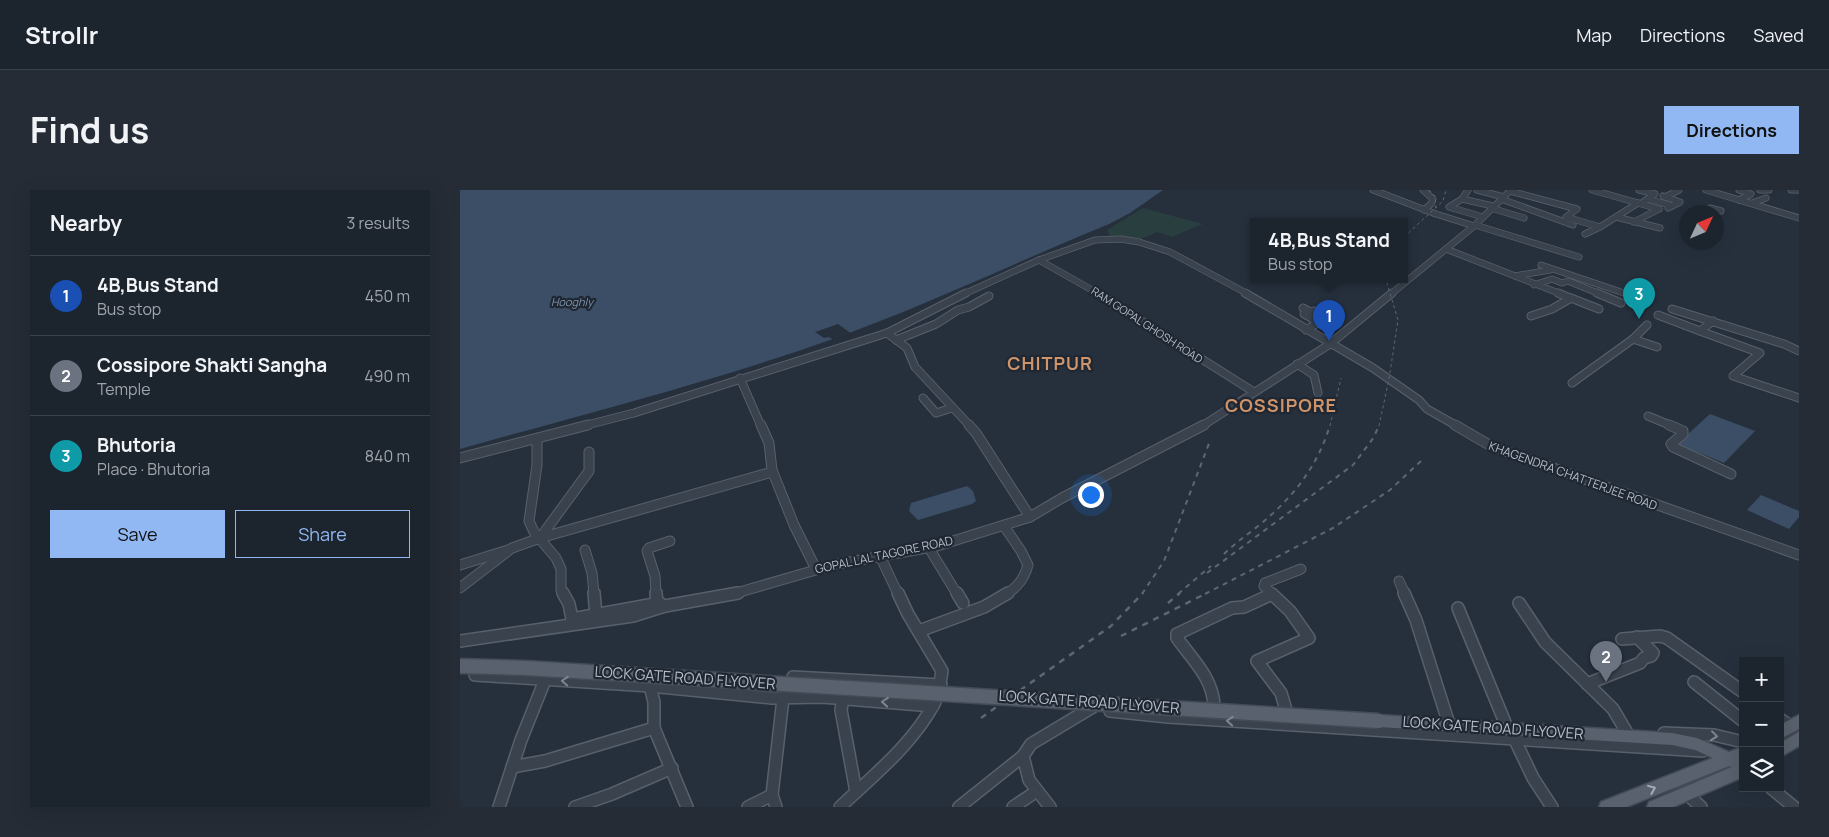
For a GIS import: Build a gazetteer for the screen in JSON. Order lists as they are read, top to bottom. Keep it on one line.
{"streets":{"main road":["LOCK GATE ROAD FLYOVER"],"street":["RAM GOPAL GHOSH ROAD","KHAGENDRA CHATTERJEE ROAD","GOPAL LAL TAGORE ROAD"]},"crossings":[["RAM GOPAL GHOSH ROAD","KHAGENDRA CHATTERJEE ROAD"],["RAM GOPAL GHOSH ROAD","GOPAL LAL TAGORE ROAD"],["KHAGENDRA CHATTERJEE ROAD","GOPAL LAL TAGORE ROAD"]],"districts":["CHITPUR","COSSIPORE"],"water":["Hooghly"],"north":"top right","page":{"header":"Strollr","nav":["Map","Directions","Saved"],"title":"Find us","buttons":["Directions",["Save","Share"]],"heading":["Nearby","3 results"],"popup":["4B,Bus Stand","Bus stop"],"list":[{"mark":"1","name":"4B,Bus Stand","note":"Bus stop","value":"450 m"},{"mark":"2","name":"Cossipore Shakti Sangha","note":"Temple","value":"490 m"},{"mark":"3","name":"Bhutoria","note":"Place · Bhutoria","value":"840 m"}],"pins":["3","1","2"],"map_buttons":["+","−"]}}
